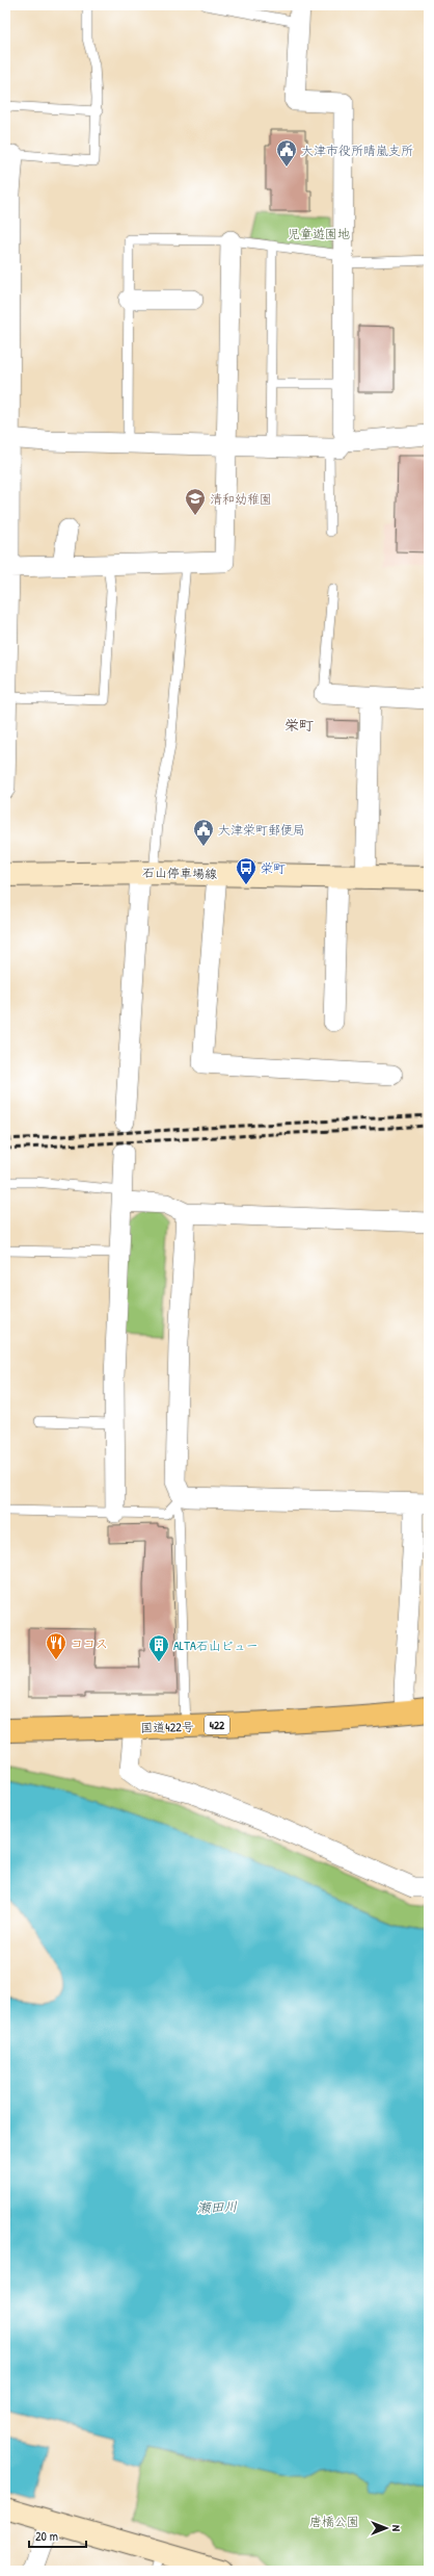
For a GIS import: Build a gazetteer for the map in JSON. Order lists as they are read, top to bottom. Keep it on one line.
{"streets":{"highway":["422","国道422号"],"main road":["石山停車場線"]},"districts":["栄町"],"water":["瀬田川"],"parks":["児童遊園地","唐橋公園"],"places":{"public building":["大津市役所晴嵐支所","大津栄町郵便局"],"school or university":["清和幼稚園"],"bus stop":["栄町"],"restaurant":["ココス"],"building":["ALTA石山ビュー"]},"scale_bar":"20 m","north":"right"}
